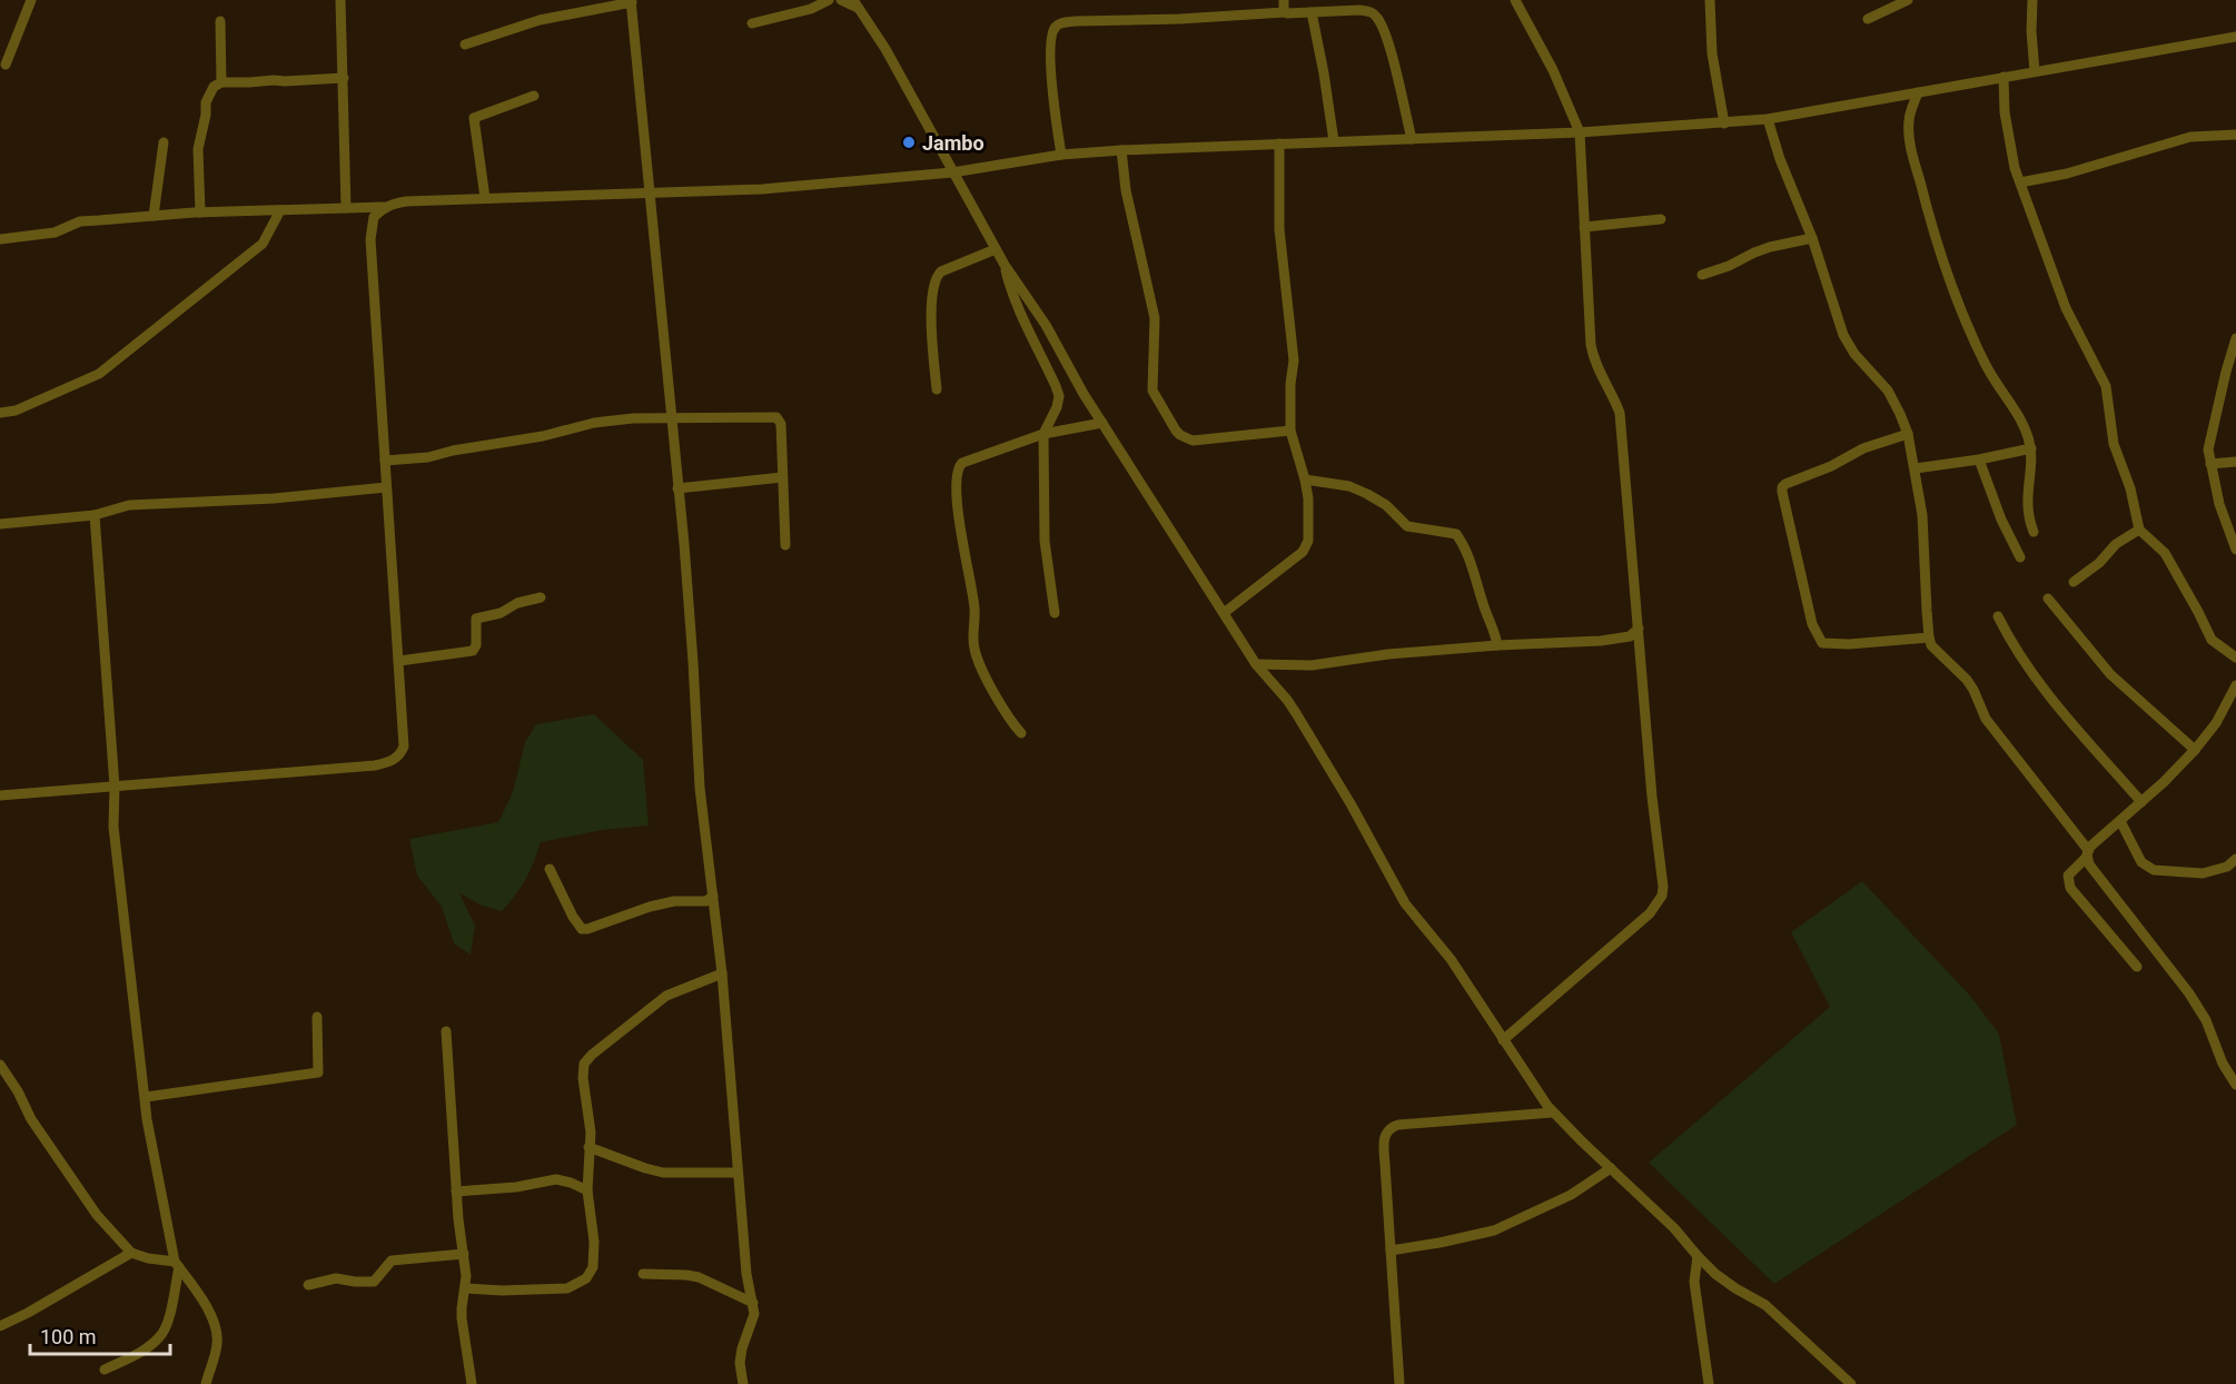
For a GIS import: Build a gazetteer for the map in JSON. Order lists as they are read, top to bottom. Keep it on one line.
{"places":["Jambo"],"scale_bar":"100 m"}
